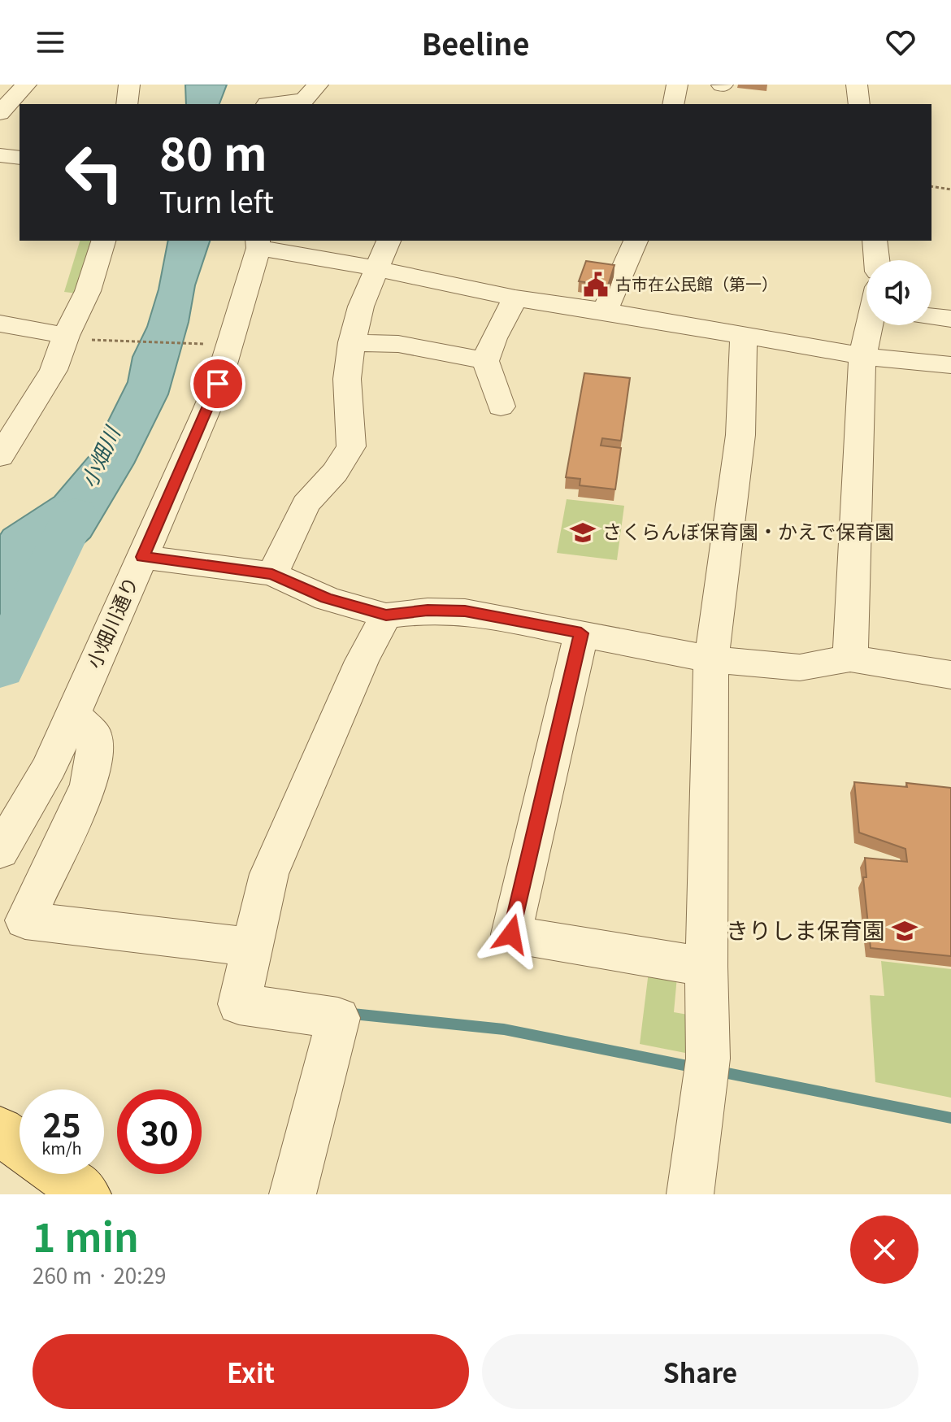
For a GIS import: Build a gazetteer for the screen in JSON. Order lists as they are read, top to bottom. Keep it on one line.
{"streets":{"street":["小畑川通り"]},"water":["小畑川"],"places":{"public building":["古市在公民館（第一）"],"school or university":["さくらんぼ保育園・かえで保育園","きりしま保育園"]},"page":{"header":"Beeline","turn":["80 m","Turn left"],"speed":"25 km/h","limit":"30","heading":["1 min","260 m · 20:29"],"buttons":["Exit","Share"]}}
